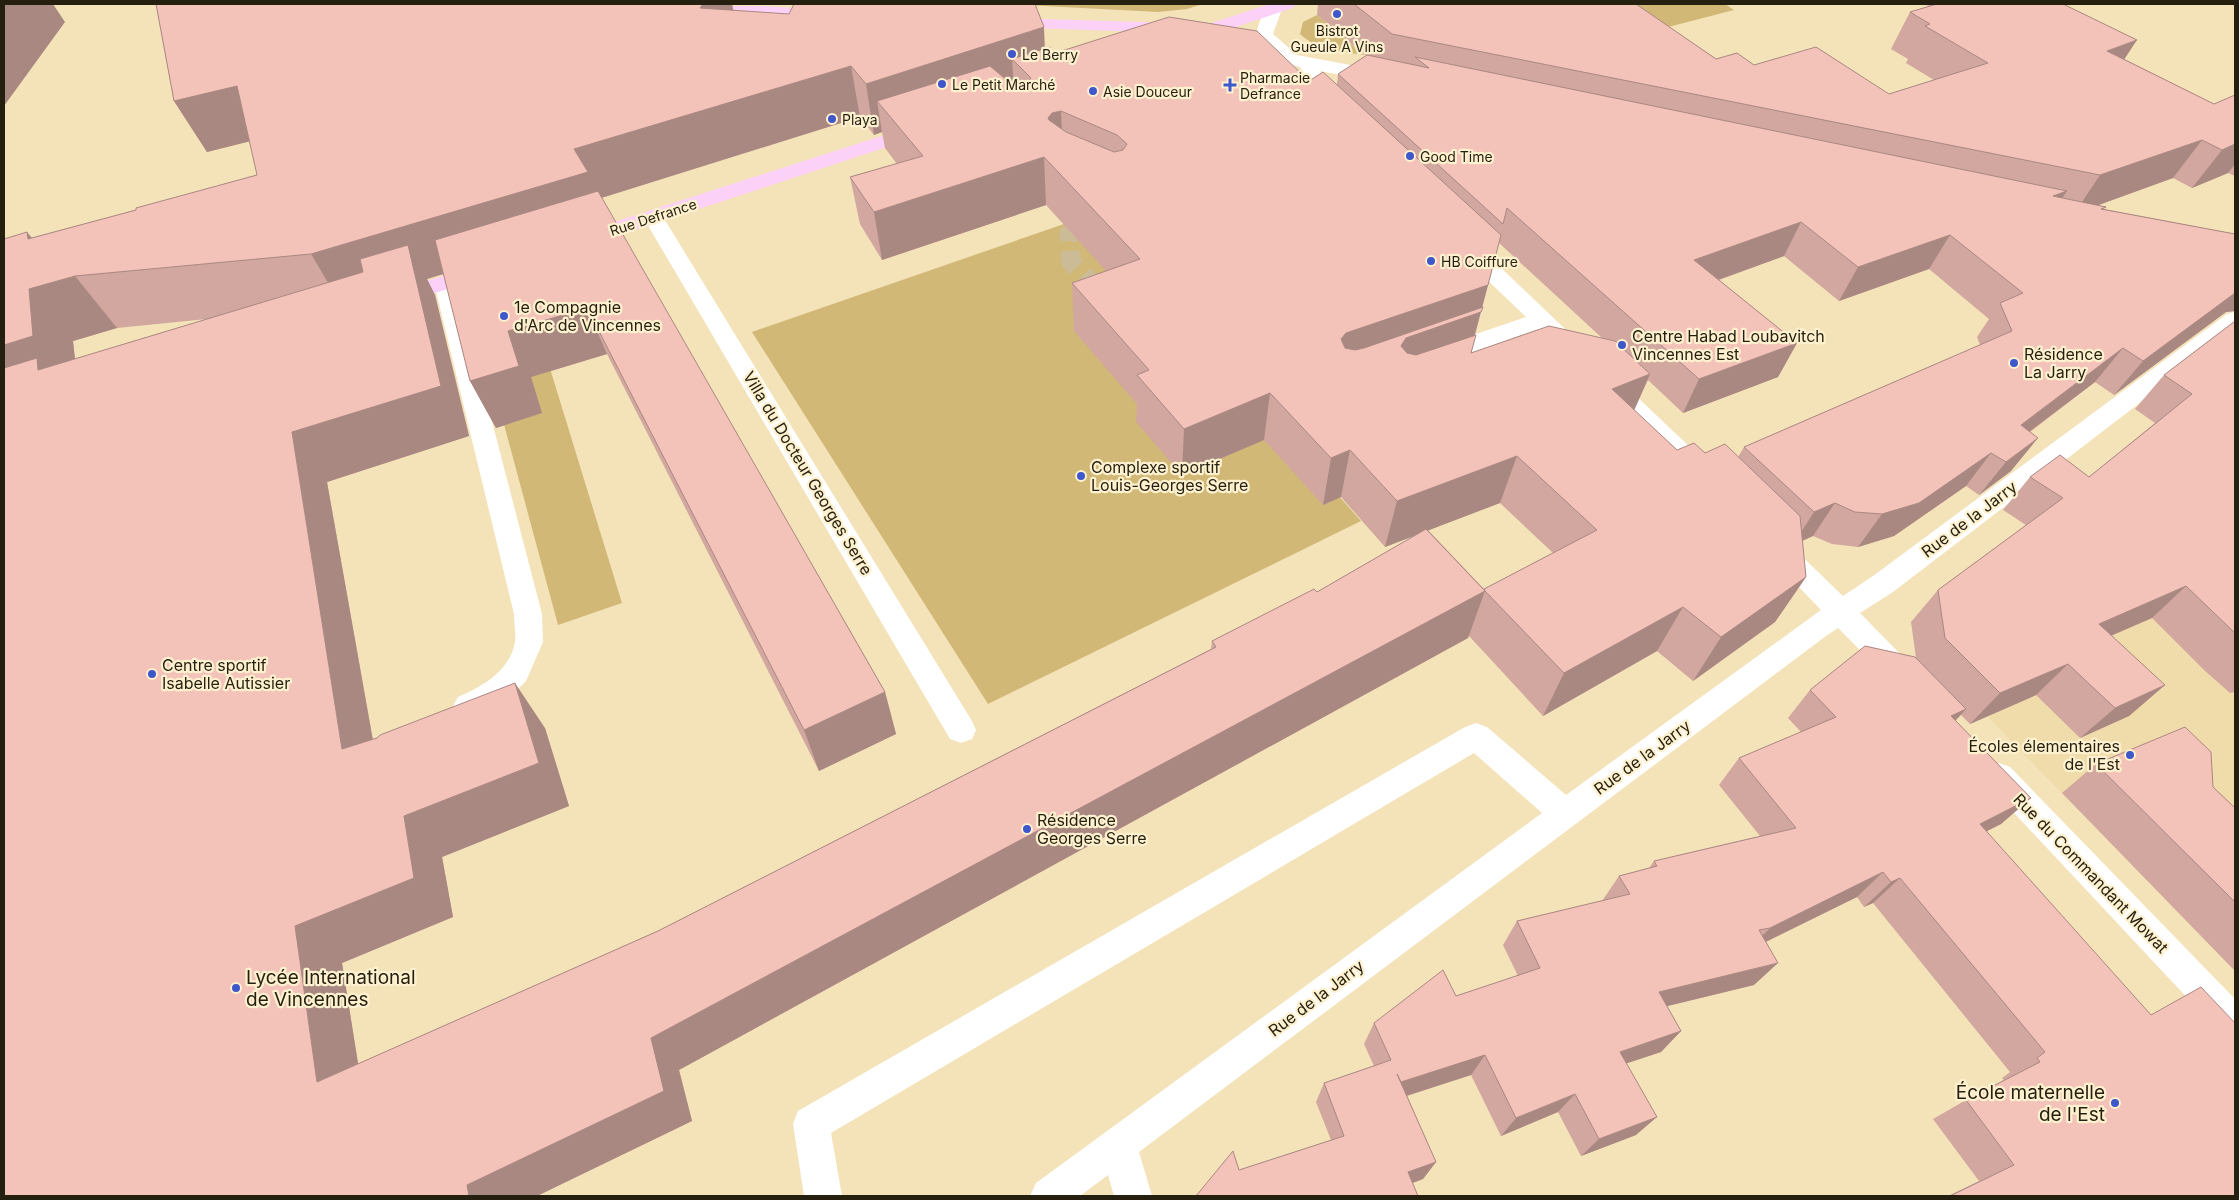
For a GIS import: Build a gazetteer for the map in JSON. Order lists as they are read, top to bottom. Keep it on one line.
{"streets":{"main road":["Rue Defrance"],"street":["Villa du Docteur Georges Serre","Rue de la Jarry","Rue du Commandant Mowat"]},"crossings":[["Rue Defrance","Villa du Docteur Georges Serre"]],"places":{"other":["Bistrot Gueule A Vins","Le Berry","Le Petit Marché","Asie Douceur","Playa","Good Time","HB Coiffure","1e Compagnie d'Arc de Vincennes","Centre Habad Loubavitch Vincennes Est","Résidence La Jarry","Complexe sportif Louis-Georges Serre","Centre sportif Isabelle Autissier","Écoles élementaires de l'Est","Résidence Georges Serre","Lycée International de Vincennes","École maternelle de l'Est"],"health":["Pharmacie Defrance"]}}
